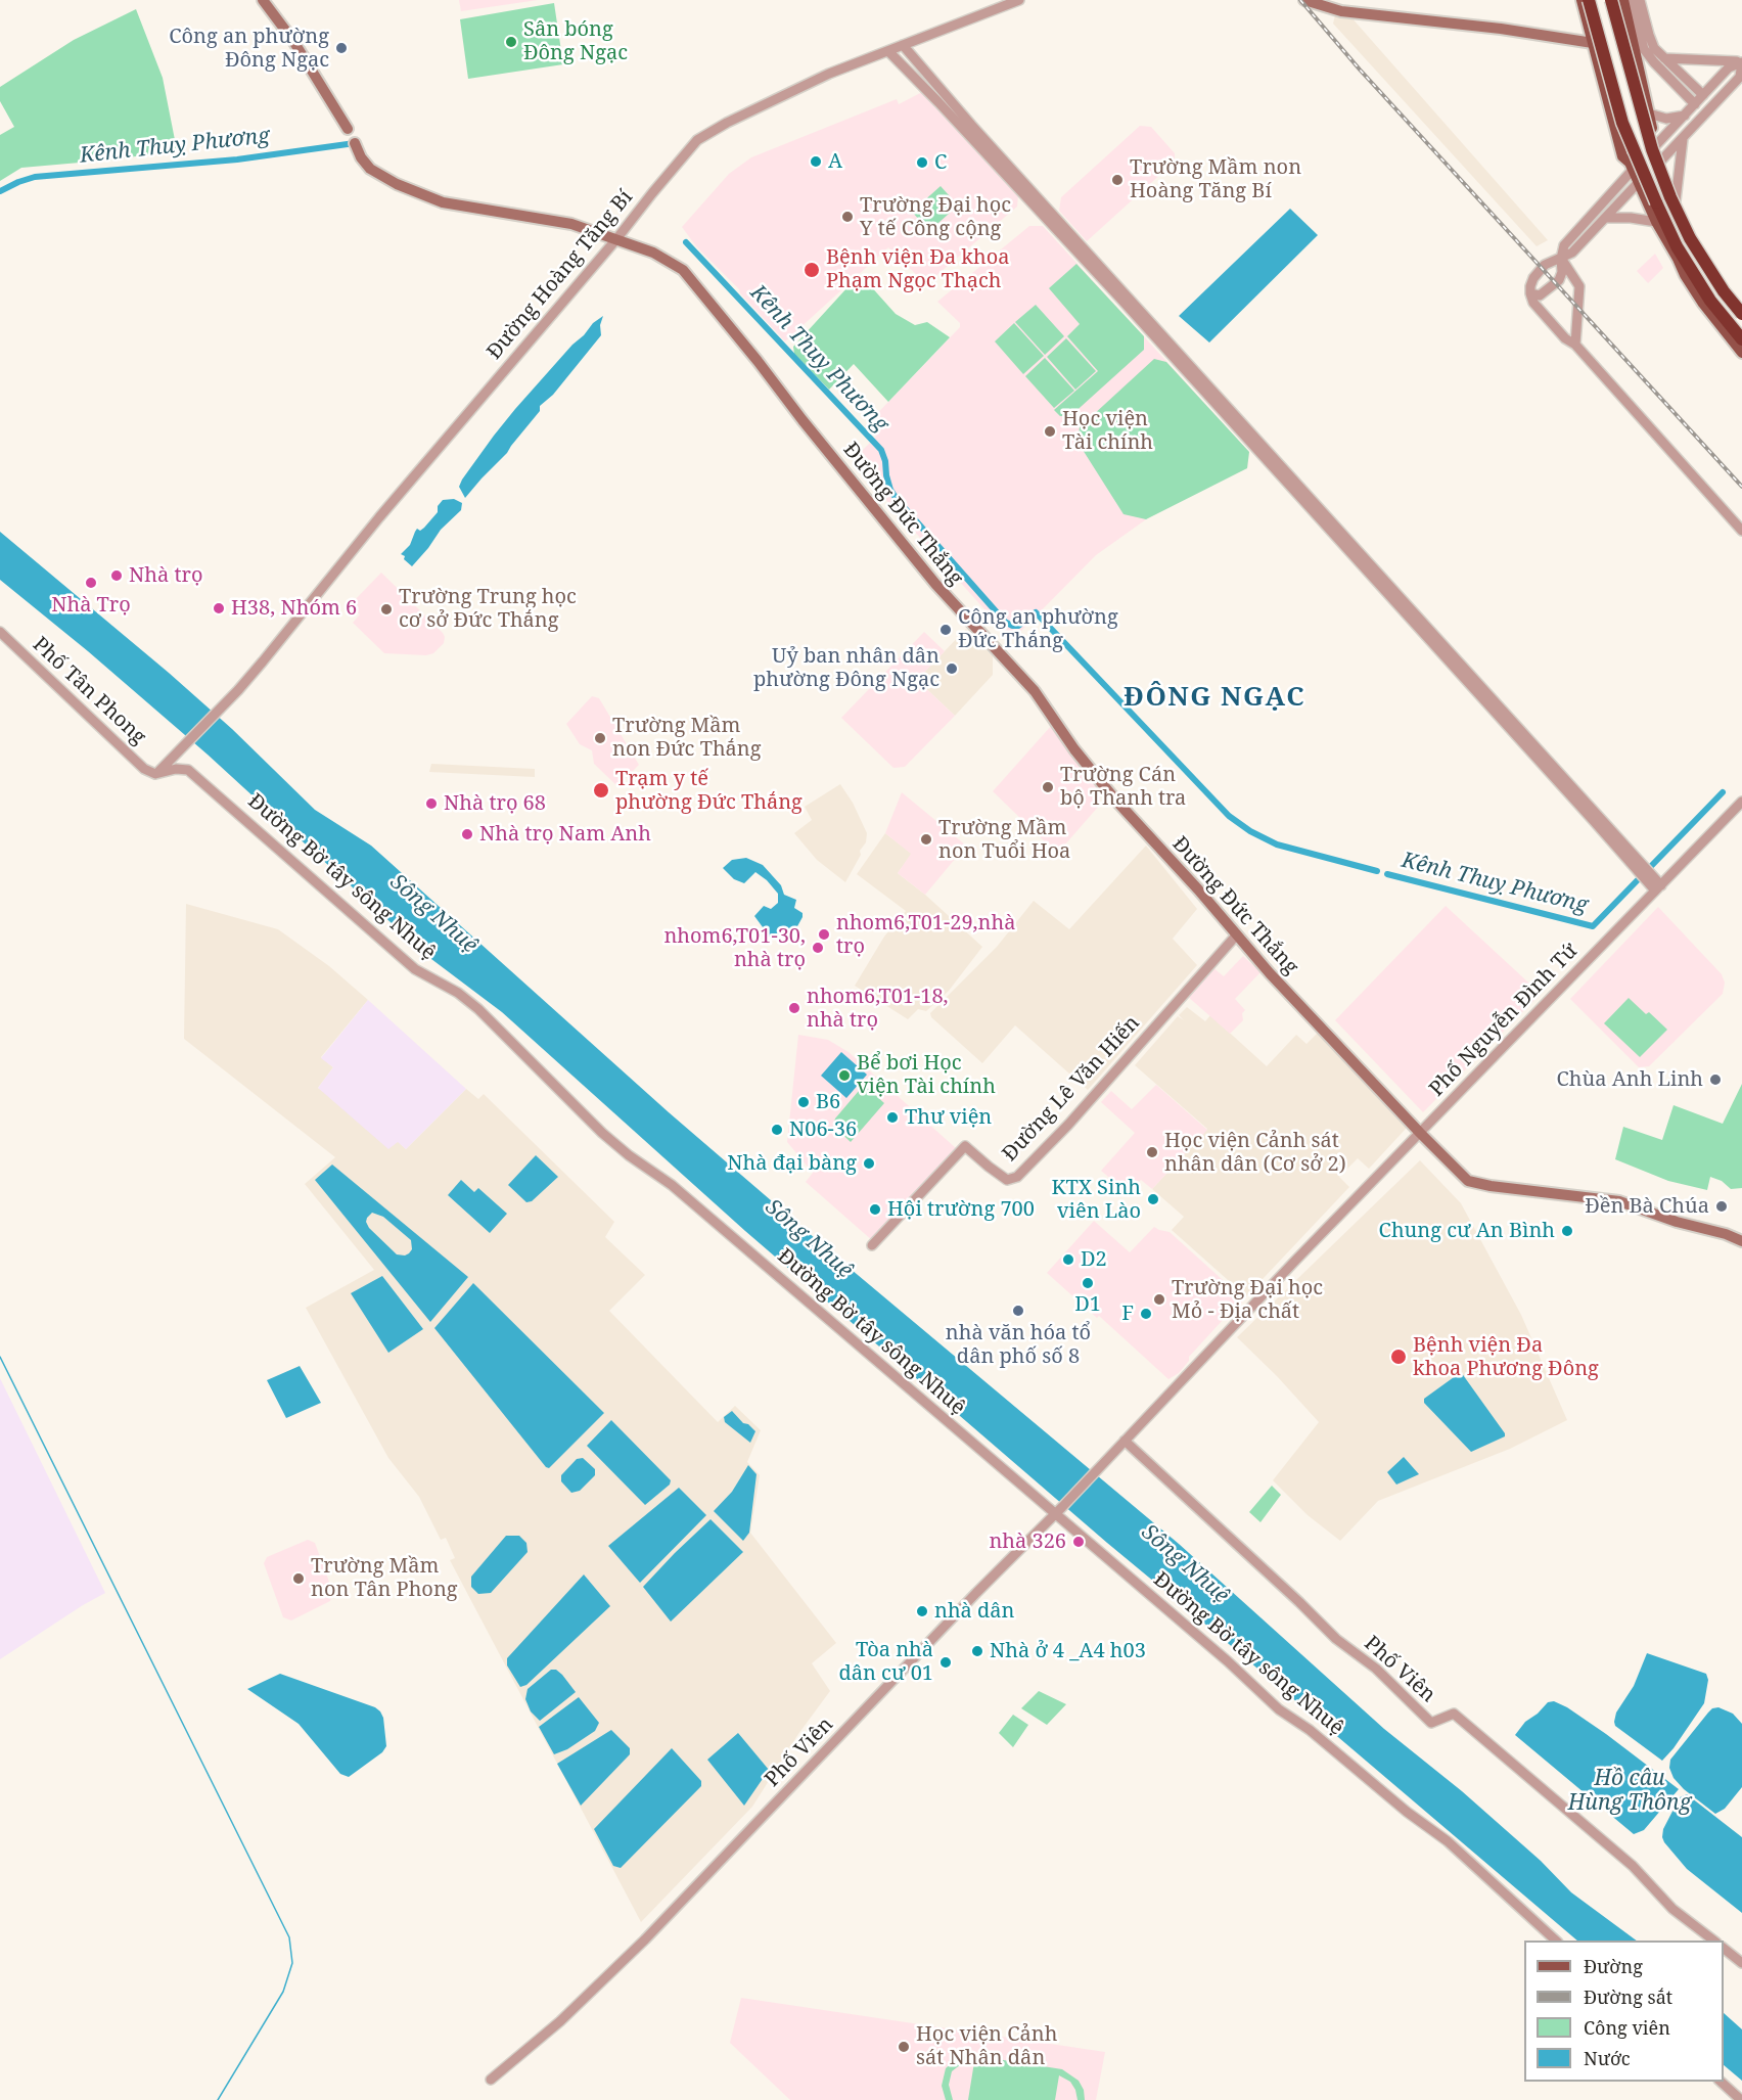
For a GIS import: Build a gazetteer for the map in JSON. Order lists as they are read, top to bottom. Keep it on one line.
{"streets":{"main road":["Đường Đức Thắng"],"street":["Đường Hoàng Tăng Bí","Phố Tân Phong","Đường Bờ tây sông Nhuệ","Phố Nguyễn Đình Tứ","Đường Lê Văn Hiến","Phố Viên"]},"crossings":[["Đường Hoàng Tăng Bí","Đường Đức Thắng"],["Đường Hoàng Tăng Bí","Phố Tân Phong"],["Đường Hoàng Tăng Bí","Đường Bờ tây sông Nhuệ"],["Đường Đức Thắng","Phố Nguyễn Đình Tứ"],["Đường Đức Thắng","Đường Lê Văn Hiến"],["Đường Đức Thắng","Phố Viên"],["Phố Tân Phong","Đường Bờ tây sông Nhuệ"],["Đường Bờ tây sông Nhuệ","Phố Viên"],["Phố Nguyễn Đình Tứ","Phố Viên"]],"districts":["ĐÔNG NGẠC"],"water":["Kênh Thuỵ Phương","Sông Nhuệ","Hồ câu Hùng Thông"],"places":["Sân bóng Đông Ngạc","Công an phường Đông Ngạc","A","C","Trường Mầm non Hoàng Tăng Bí","Trường Đại học Y tế Công cộng","Bệnh viện Đa khoa Phạm Ngọc Thạch","Học viện Tài chính","Nhà trọ","Nhà Trọ","H38, Nhóm 6","Trường Trung học cơ sở Đức Thắng","Công an phường Đức Thắng","Uỷ ban nhân dân phường Đông Ngạc","Trường Mầm non Đức Thắng","Trường Cán bộ Thanh tra","Trạm y tế phường Đức Thắng","Nhà trọ 68","Nhà trọ Nam Anh","Trường Mầm non Tuổi Hoa","nhom6,T01-29,nhà trọ","nhom6,T01-30, nhà trọ","nhom6,T01-18, nhà trọ","Bể bơi Học viện Tài chính","Chùa Anh Linh","B6","Thư viện","N06-36","Học viện Cảnh sát nhân dân (Cơ sở 2)","Nhà đại bàng","KTX Sinh viên Lào","Đền Bà Chúa","Hội trường 700","Chung cư An Bình","D2","D1","Trường Đại học Mỏ - Địa chất","nhà văn hóa tổ dân phố số 8","F","Bệnh viện Đa khoa Phương Đông","nhà 326","Trường Mầm non Tân Phong","nhà dân","Nhà ở 4 _A4 h03","Tòa nhà dân cư 01","Học viện Cảnh sát Nhân dân"],"legend":["Đường","Đường sắt","Công viên","Nước"]}
